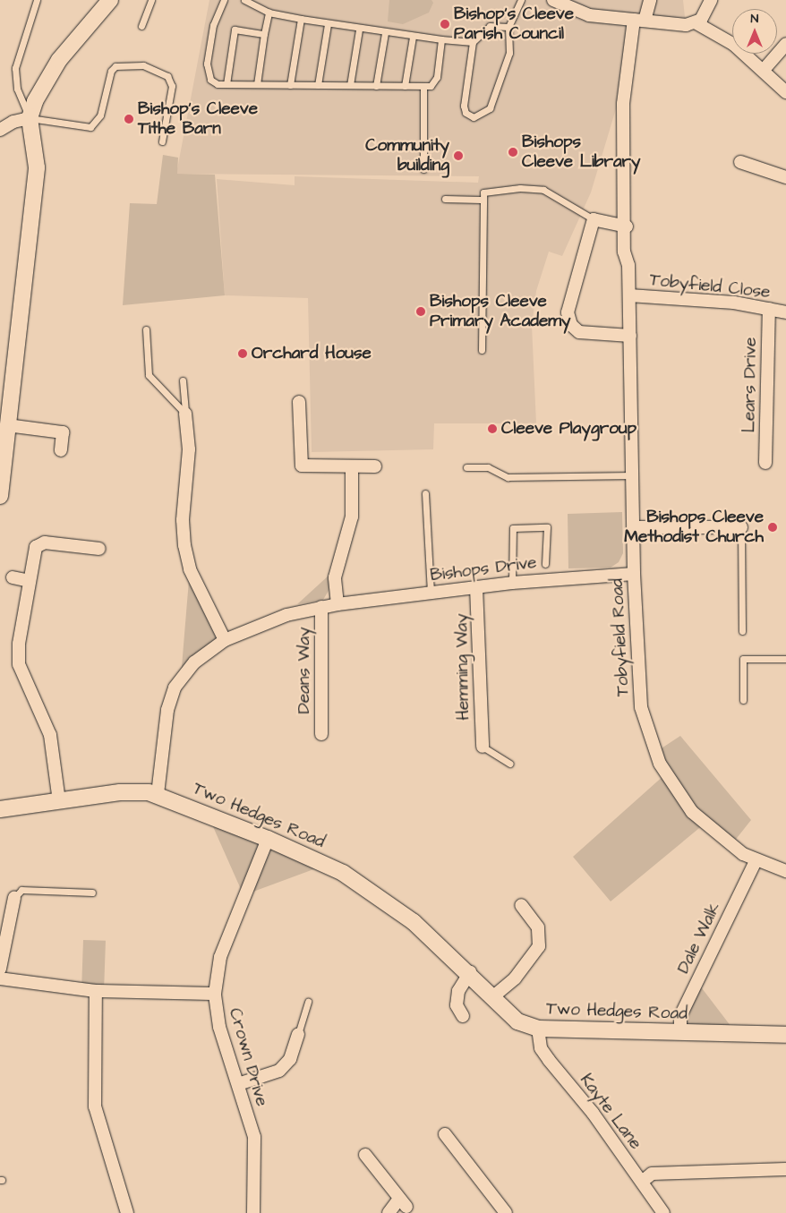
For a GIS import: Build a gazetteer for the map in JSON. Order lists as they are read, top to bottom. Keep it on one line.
{"streets":{"street":["Tobyfield Close","Lears Drive","Bishops Drive","Tobyfield Road","Hemming Way","Deans Way","Two Hedges Road","Dale Walk","Crown Drive","Kayte Lane"]},"crossings":[["Tobyfield Close","Lears Drive"],["Tobyfield Close","Tobyfield Road"],["Bishops Drive","Tobyfield Road"],["Bishops Drive","Hemming Way"],["Bishops Drive","Deans Way"],["Bishops Drive","Two Hedges Road"],["Tobyfield Road","Dale Walk"],["Two Hedges Road","Dale Walk"],["Two Hedges Road","Crown Drive"],["Two Hedges Road","Kayte Lane"]],"places":["Bishop's Cleeve Parish Council","Bishop's Cleeve Tithe Barn","Bishops Cleeve Library","Community building","Bishops Cleeve Primary Academy","Orchard House","Cleeve Playgroup","Bishops Cleeve Methodist Church"],"north":"top"}
